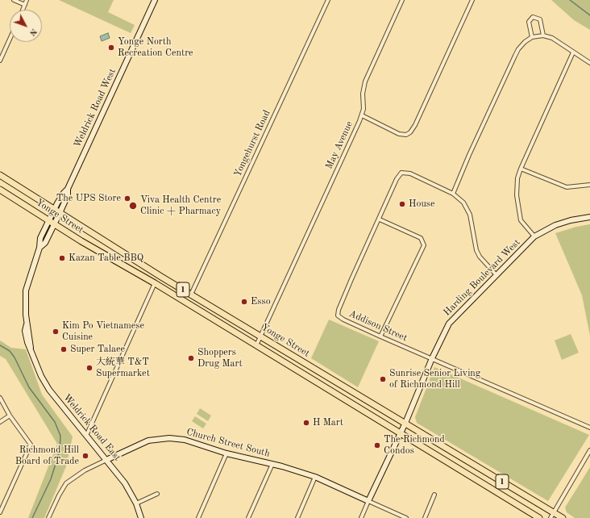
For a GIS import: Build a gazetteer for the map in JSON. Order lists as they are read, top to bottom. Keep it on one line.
{"streets":{"main road":["Yonge Street","1"],"street":["Weldrick Road West","Yongehurst Road","May Avenue","Harding Boulevard West","Addison Street","Weldrick Road East","Church Street South"]},"crossings":[["Weldrick Road West","Yonge Street"],["Weldrick Road West","Weldrick Road East"],["Yongehurst Road","Yonge Street"],["May Avenue","Yonge Street"],["Yonge Street","Harding Boulevard West"],["Yonge Street","Weldrick Road East"],["Harding Boulevard West","Addison Street"],["Harding Boulevard West","Church Street South"],["Weldrick Road East","Church Street South"]],"places":["Yonge North Recreation Centre","The UPS Store","House","Viva Health Centre Clinic + Pharmacy","Kazan Table BBQ","Esso","Kim Po Vietnamese Cuisine","Super Talaee","Shoppers Drug Mart","大統華 T&T Supermarket","Sunrise Senior Living of Richmond Hill","H Mart","The Richmond Condos","Richmond Hill Board of Trade"],"north":"bottom right"}
